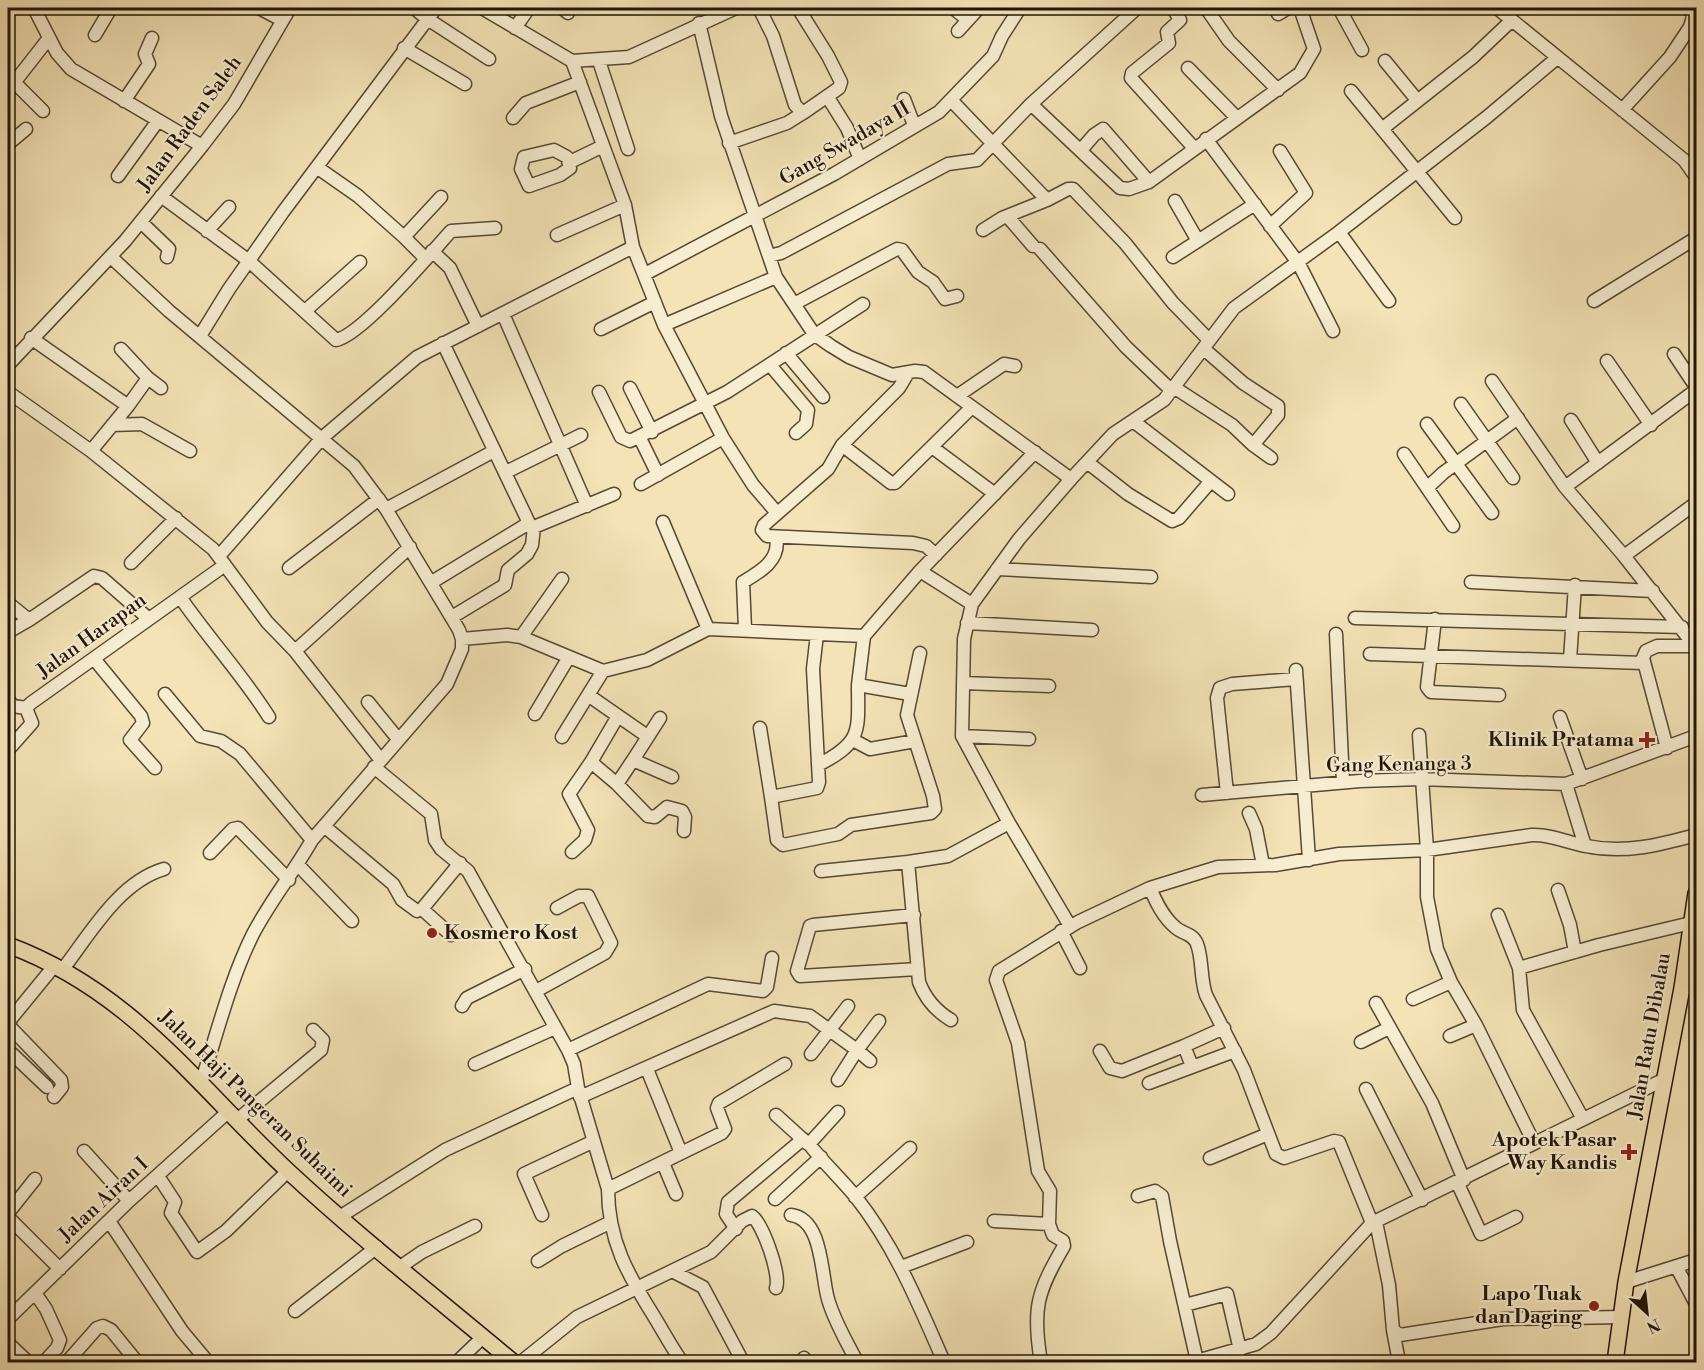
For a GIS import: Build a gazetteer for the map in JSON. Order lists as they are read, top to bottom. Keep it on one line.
{"streets":{"main road":["Jalan Ratu Dibalau","Jalan Haji Pangeran Suhaimi"],"street":["Jalan Raden Saleh","Gang Swadaya II","Jalan Harapan","Gang Kenanga 3","Jalan Airan I"]},"crossings":[["Jalan Haji Pangeran Suhaimi","Jalan Airan I"]],"places":{"health":["Klinik Pratama","Apotek Pasar Way Kandis"],"other":["Kosmero Kost","Lapo Tuak dan Daging"]},"north":"bottom right"}
